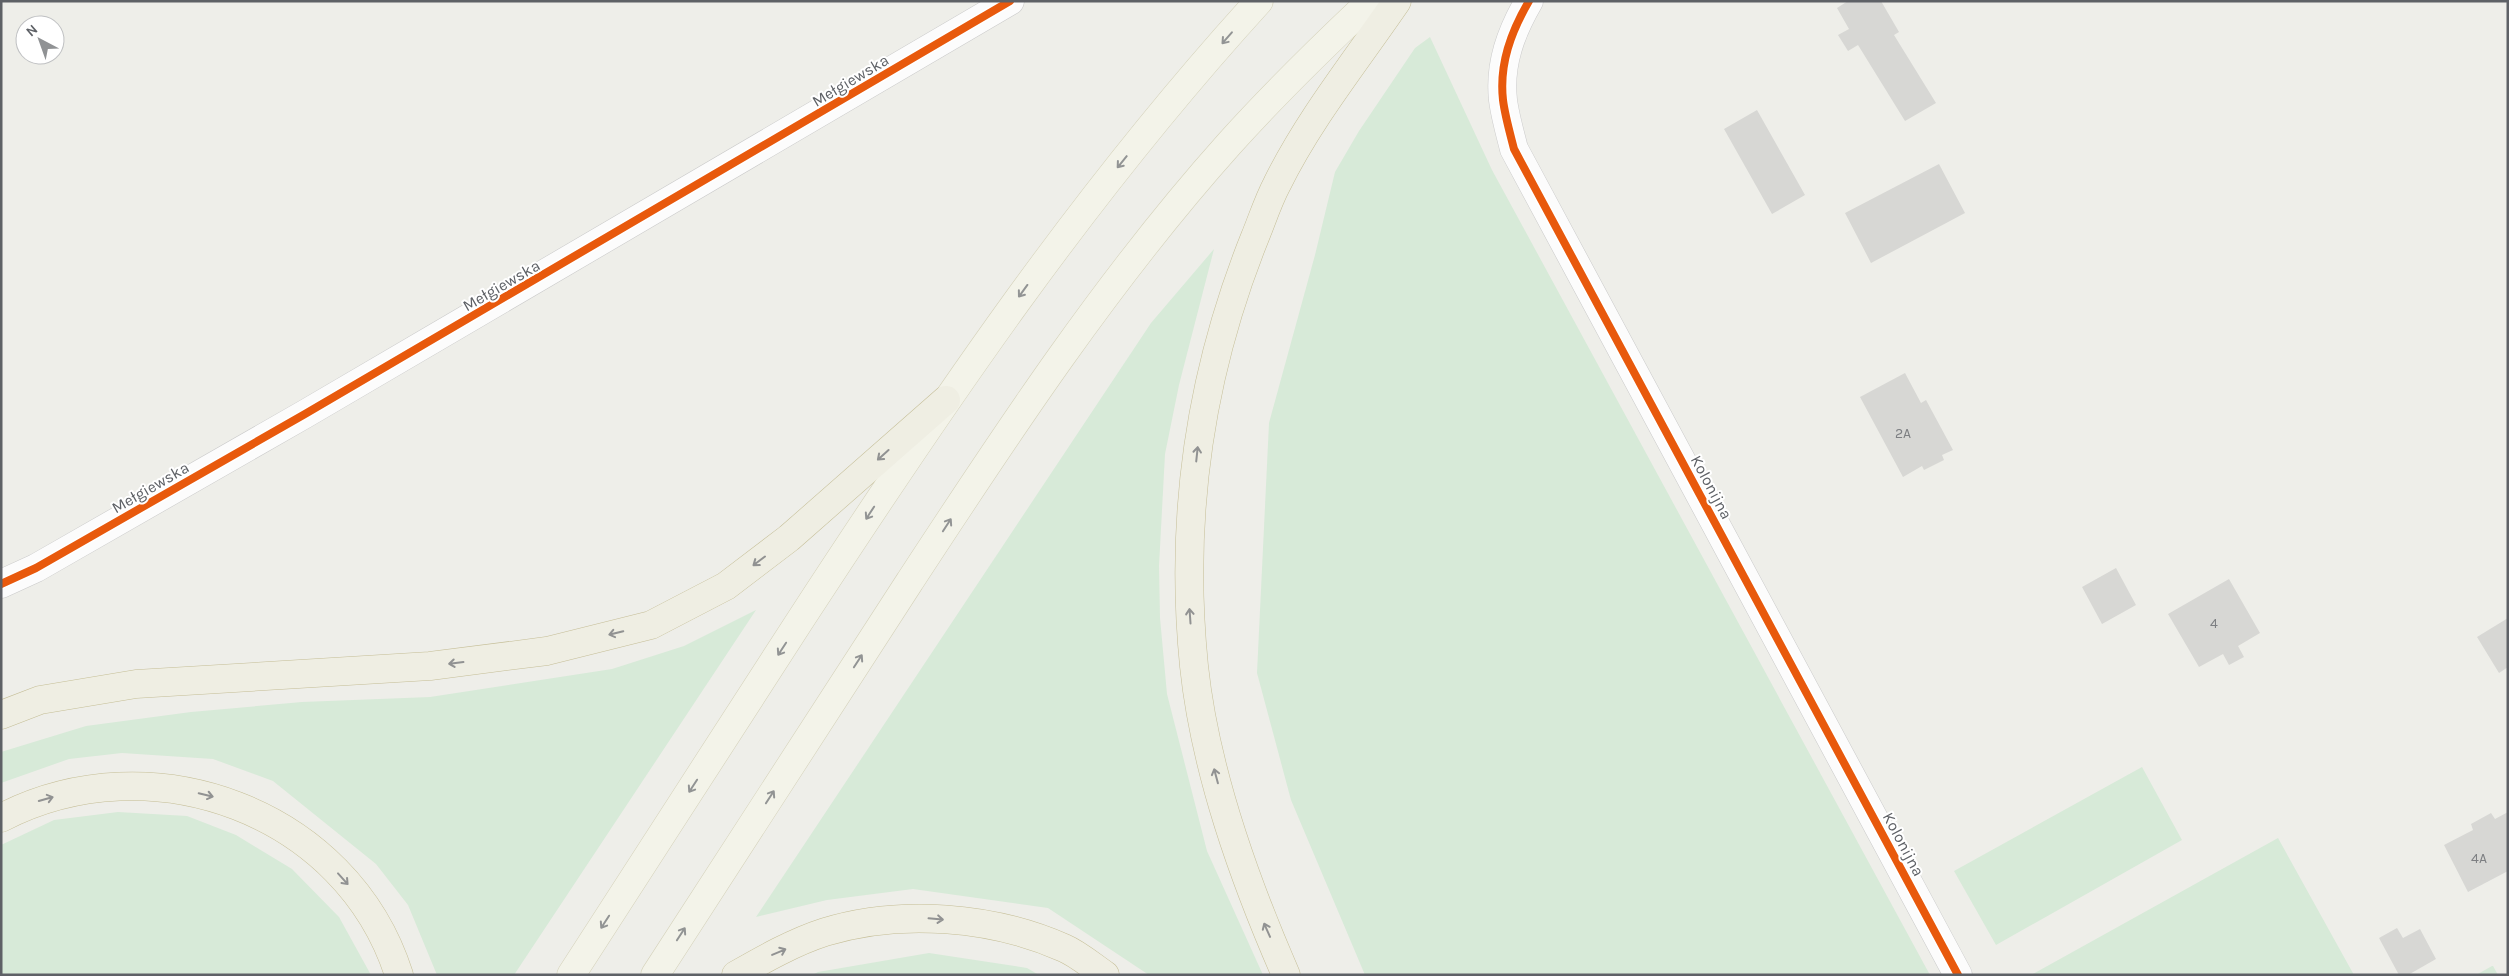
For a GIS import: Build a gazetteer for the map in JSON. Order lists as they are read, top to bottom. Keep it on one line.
{"streets":{"street":["Mełgiewska","Kolonijna"]},"house_numbers":["2A","4","4A"],"north":"top left"}
